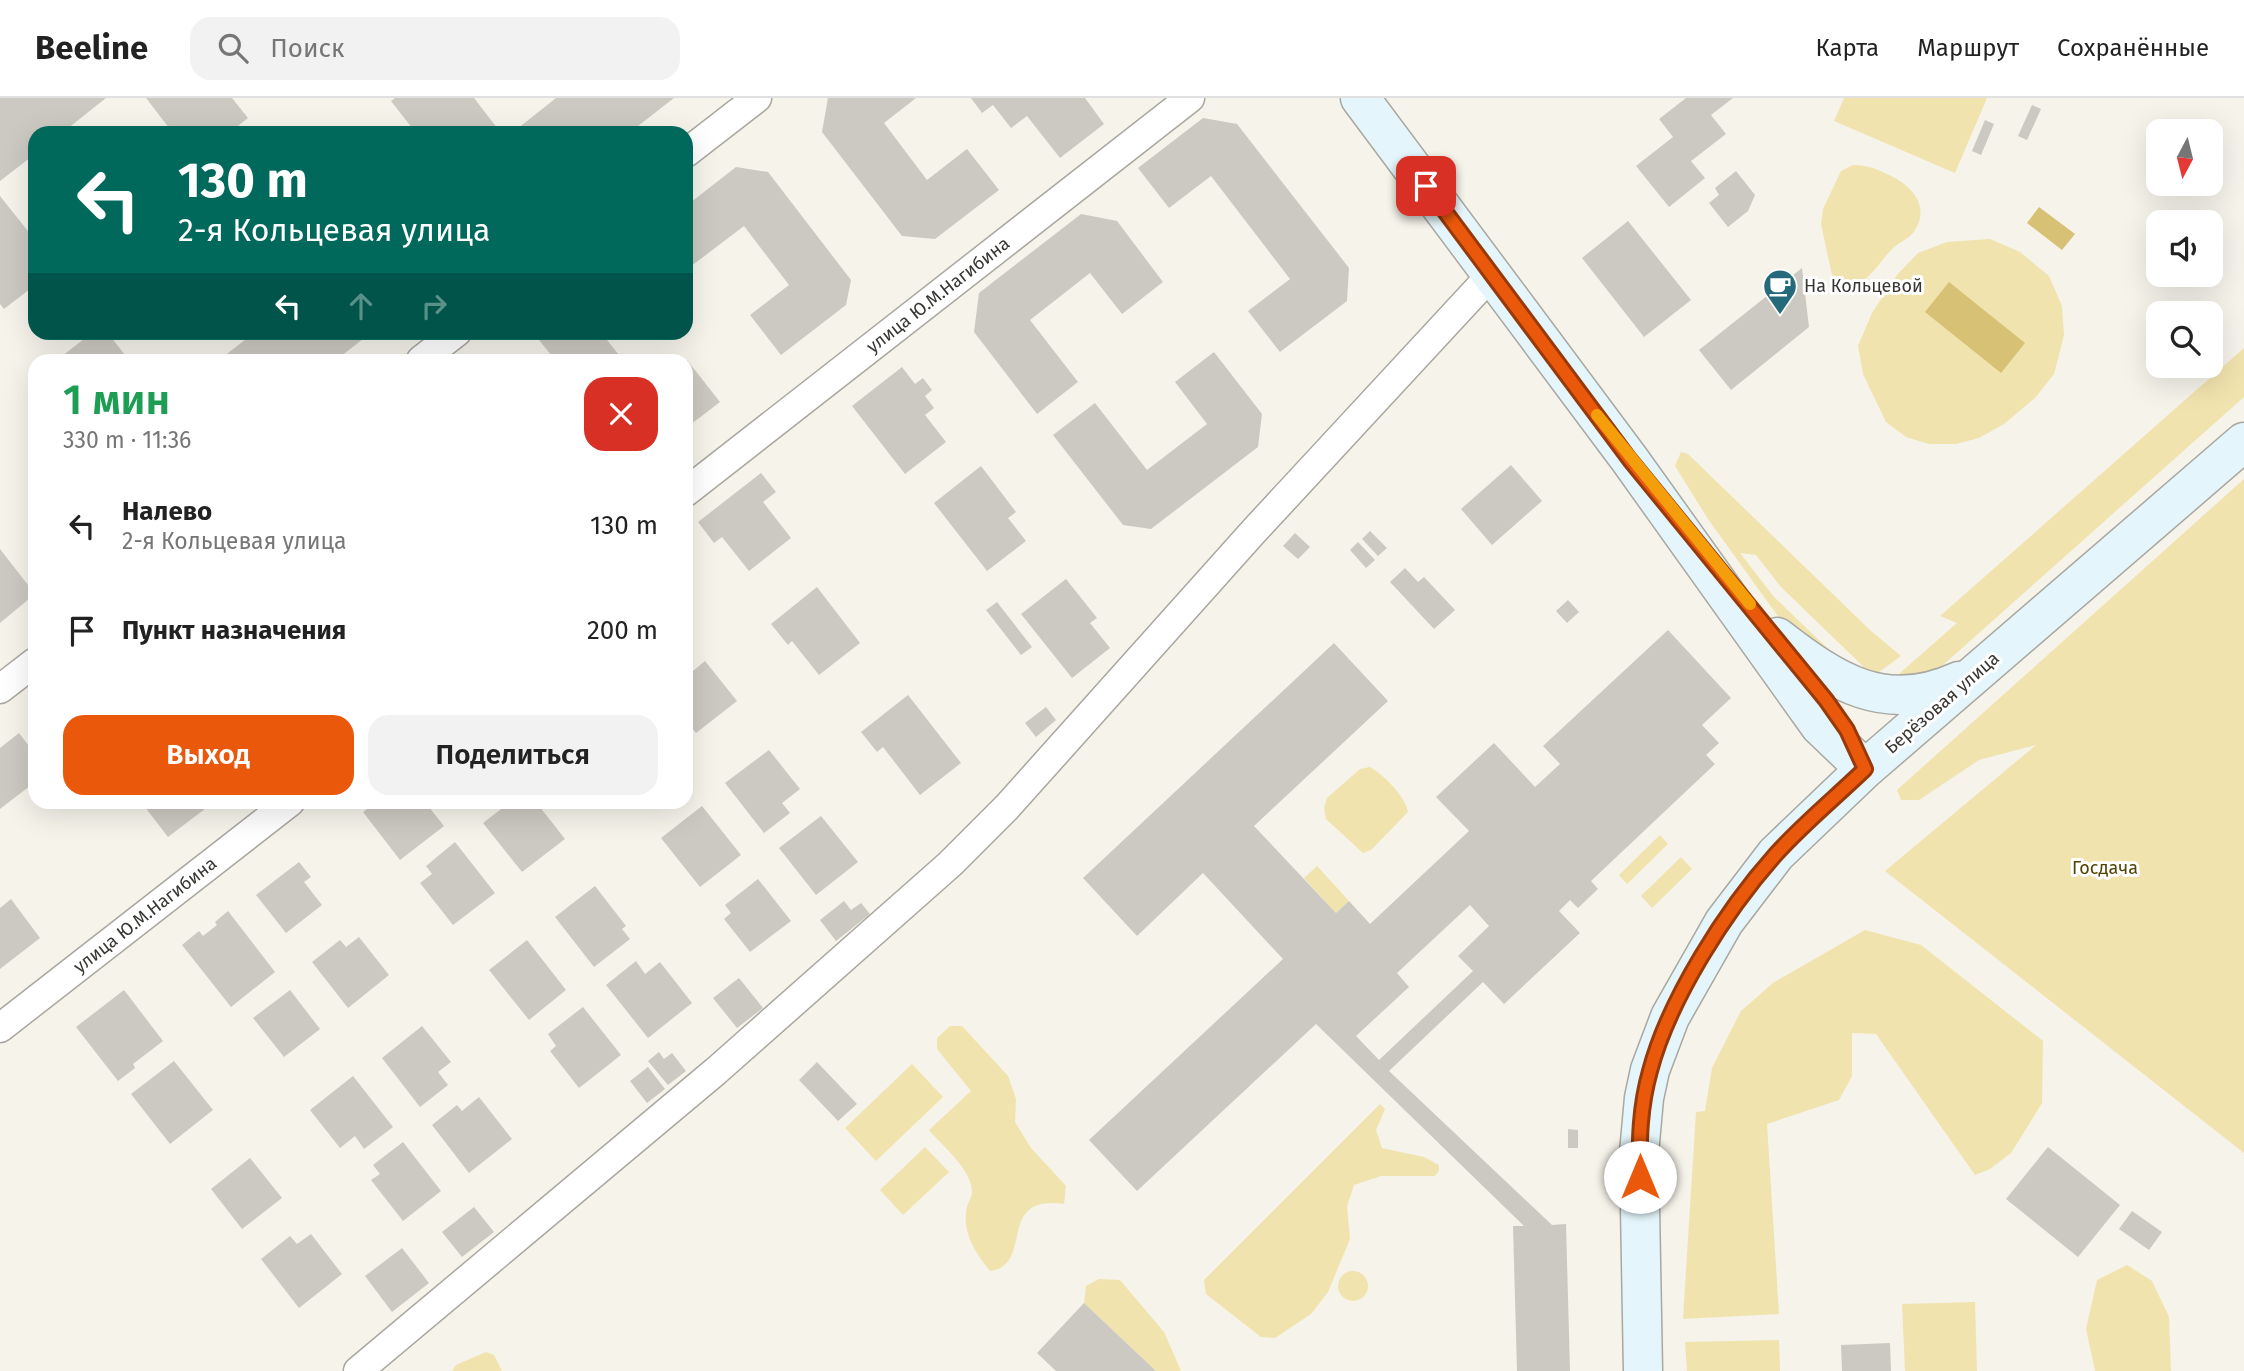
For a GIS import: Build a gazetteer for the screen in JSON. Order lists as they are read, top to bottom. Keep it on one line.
{"streets":{"main road":["Берёзовая улица"],"street":["улица Ю.М.Нагибина"]},"parks":["Госдача"],"places":{"cafe":["На Кольцевой"]},"north":"bottom","page":{"header":"Beeline","search":"Поиск","nav":["Карта","Маршрут","Сохранённые"],"turn":["130 m","2-я Кольцевая улица"],"heading":["1 мин","330 m · 11:36"],"list":[{"name":"Налево","note":"2-я Кольцевая улица","value":"130 m"},{"name":"Пункт назначения","value":"200 m"}],"buttons":["Выход","Поделиться"]}}
